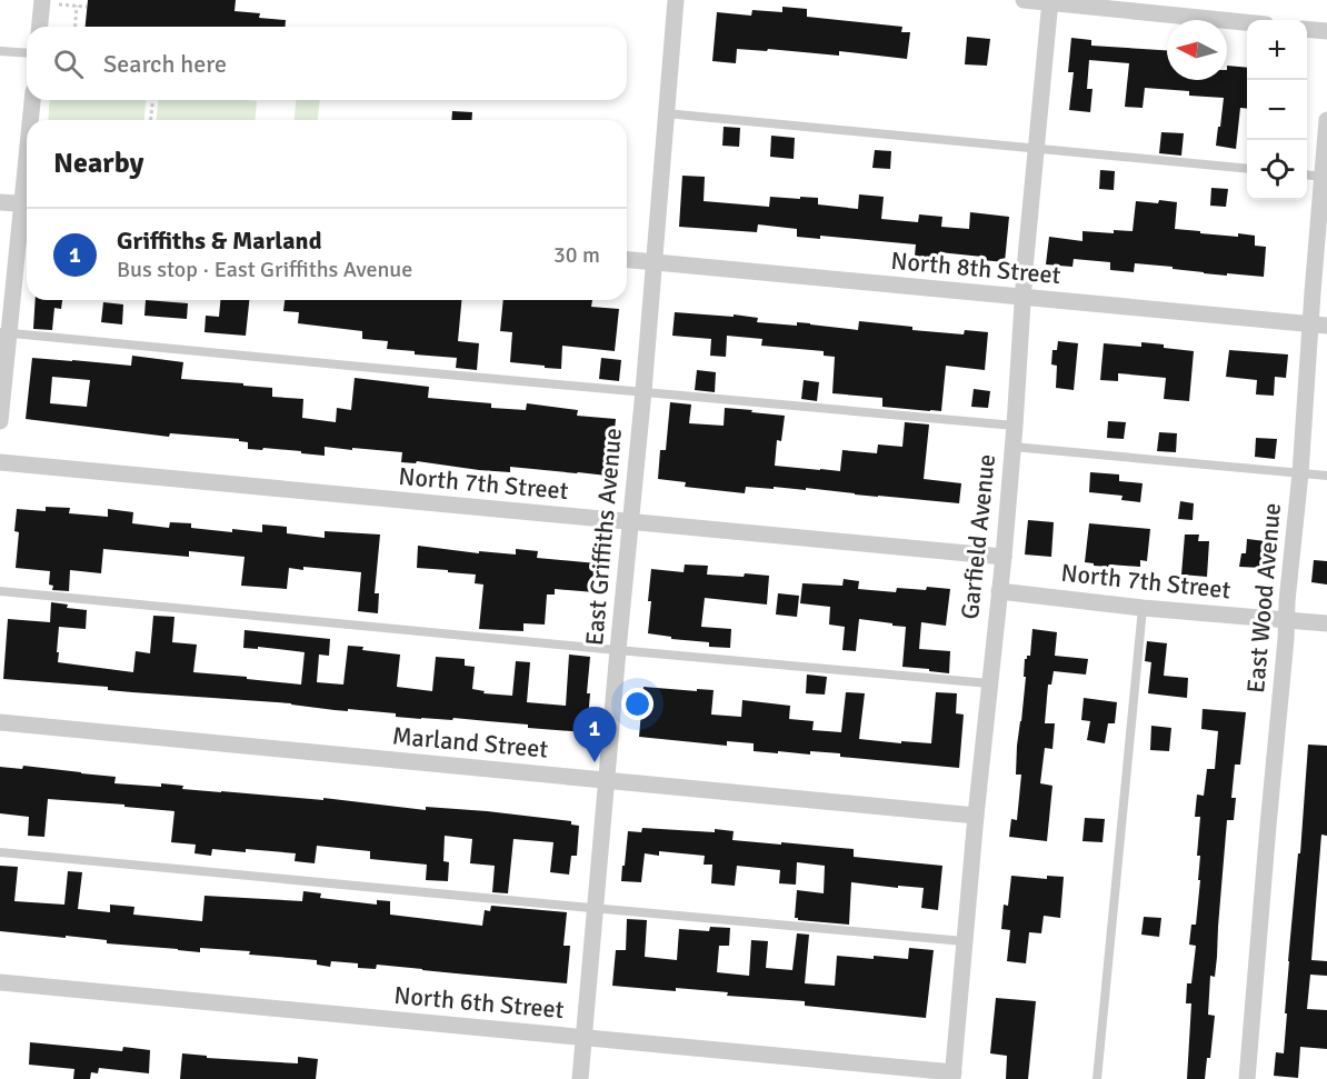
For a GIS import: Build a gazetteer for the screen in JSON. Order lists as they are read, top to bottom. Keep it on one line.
{"streets":{"street":["North 8th Street","North 7th Street","East Griffiths Avenue","Garfield Avenue","East Wood Avenue","Marland Street","North 6th Street"]},"crossings":[["North 8th Street","East Griffiths Avenue"],["North 8th Street","Garfield Avenue"],["North 8th Street","East Wood Avenue"],["North 7th Street","East Griffiths Avenue"],["North 7th Street","Garfield Avenue"],["North 7th Street","East Wood Avenue"],["East Griffiths Avenue","Marland Street"],["East Griffiths Avenue","North 6th Street"],["Garfield Avenue","Marland Street"],["Garfield Avenue","North 6th Street"]],"north":"left","page":{"map_buttons":["+","−"],"search":"Search here","heading":"Nearby","list":[{"mark":"1","name":"Griffiths & Marland","note":"Bus stop · East Griffiths Avenue","value":"30 m"}],"pins":"1"}}
